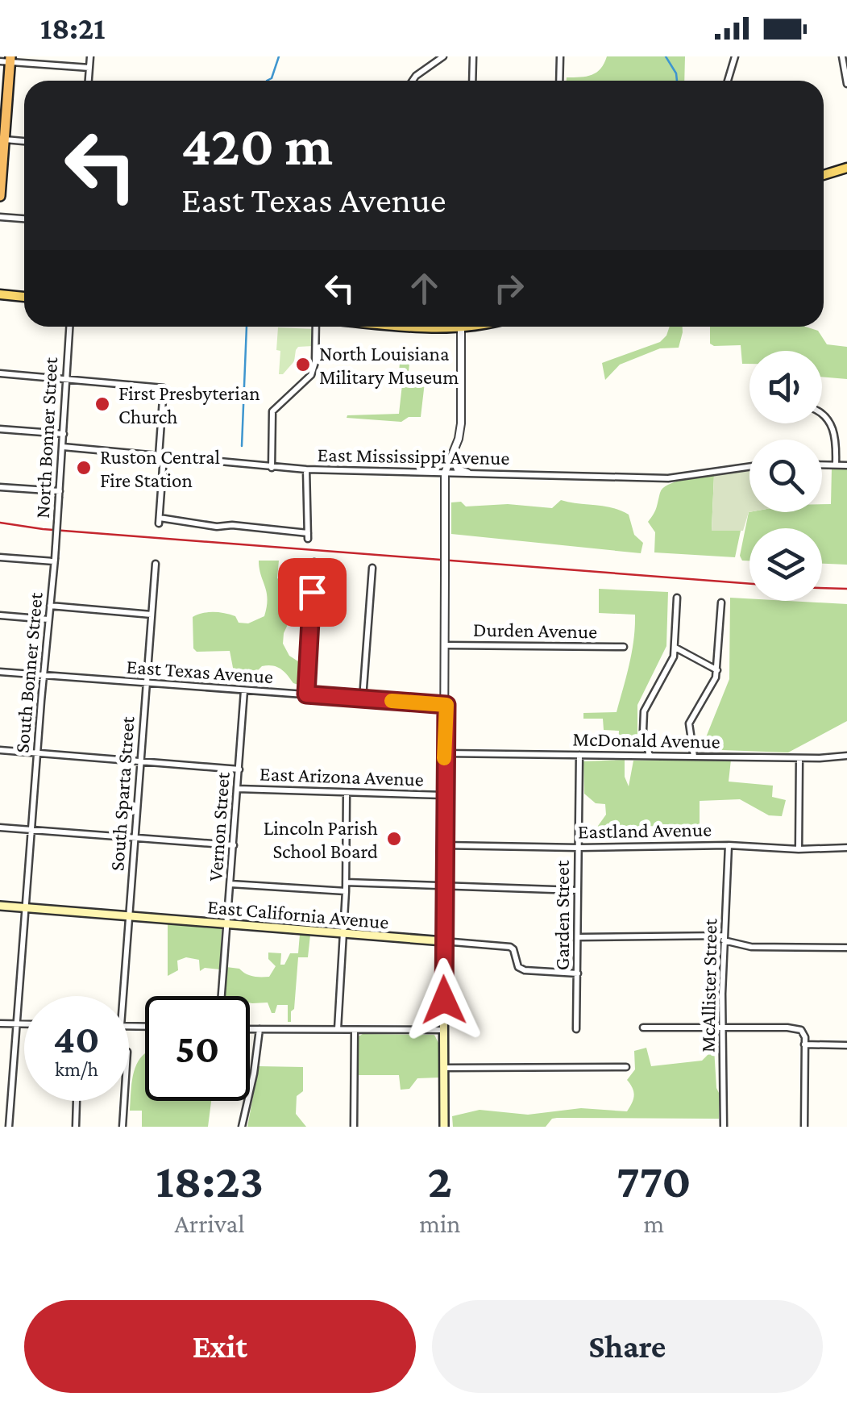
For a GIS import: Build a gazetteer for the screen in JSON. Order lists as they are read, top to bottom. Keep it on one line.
{"streets":{"main road":["East California Avenue"],"street":["North Bonner Street","East Mississippi Avenue","Durden Avenue","East Texas Avenue","South Bonner Street","McDonald Avenue","East Arizona Avenue","South Sparta Street","Vernon Street","Eastland Avenue","Garden Street","McAllister Street"]},"crossings":[["North Bonner Street","East Mississippi Avenue"],["North Bonner Street","South Bonner Street"],["East Texas Avenue","South Bonner Street"],["East Texas Avenue","South Sparta Street"],["East Texas Avenue","Vernon Street"],["South Bonner Street","East Arizona Avenue"],["South Bonner Street","East California Avenue"],["McDonald Avenue","Garden Street"],["East Arizona Avenue","South Sparta Street"],["East Arizona Avenue","Vernon Street"],["South Sparta Street","East California Avenue"],["Vernon Street","East California Avenue"],["Eastland Avenue","Garden Street"],["Eastland Avenue","McAllister Street"],["East California Avenue","Garden Street"]],"places":["North Louisiana Military Museum","First Presbyterian Church","Ruston Central Fire Station","Lincoln Parish School Board"],"page":{"status":"18:21","turn":["420 m","East Texas Avenue"],"speed":"40 km/h","limit":"50","eta":["18:23","Arrival","2","min","770","m"],"buttons":["Exit","Share"]}}
